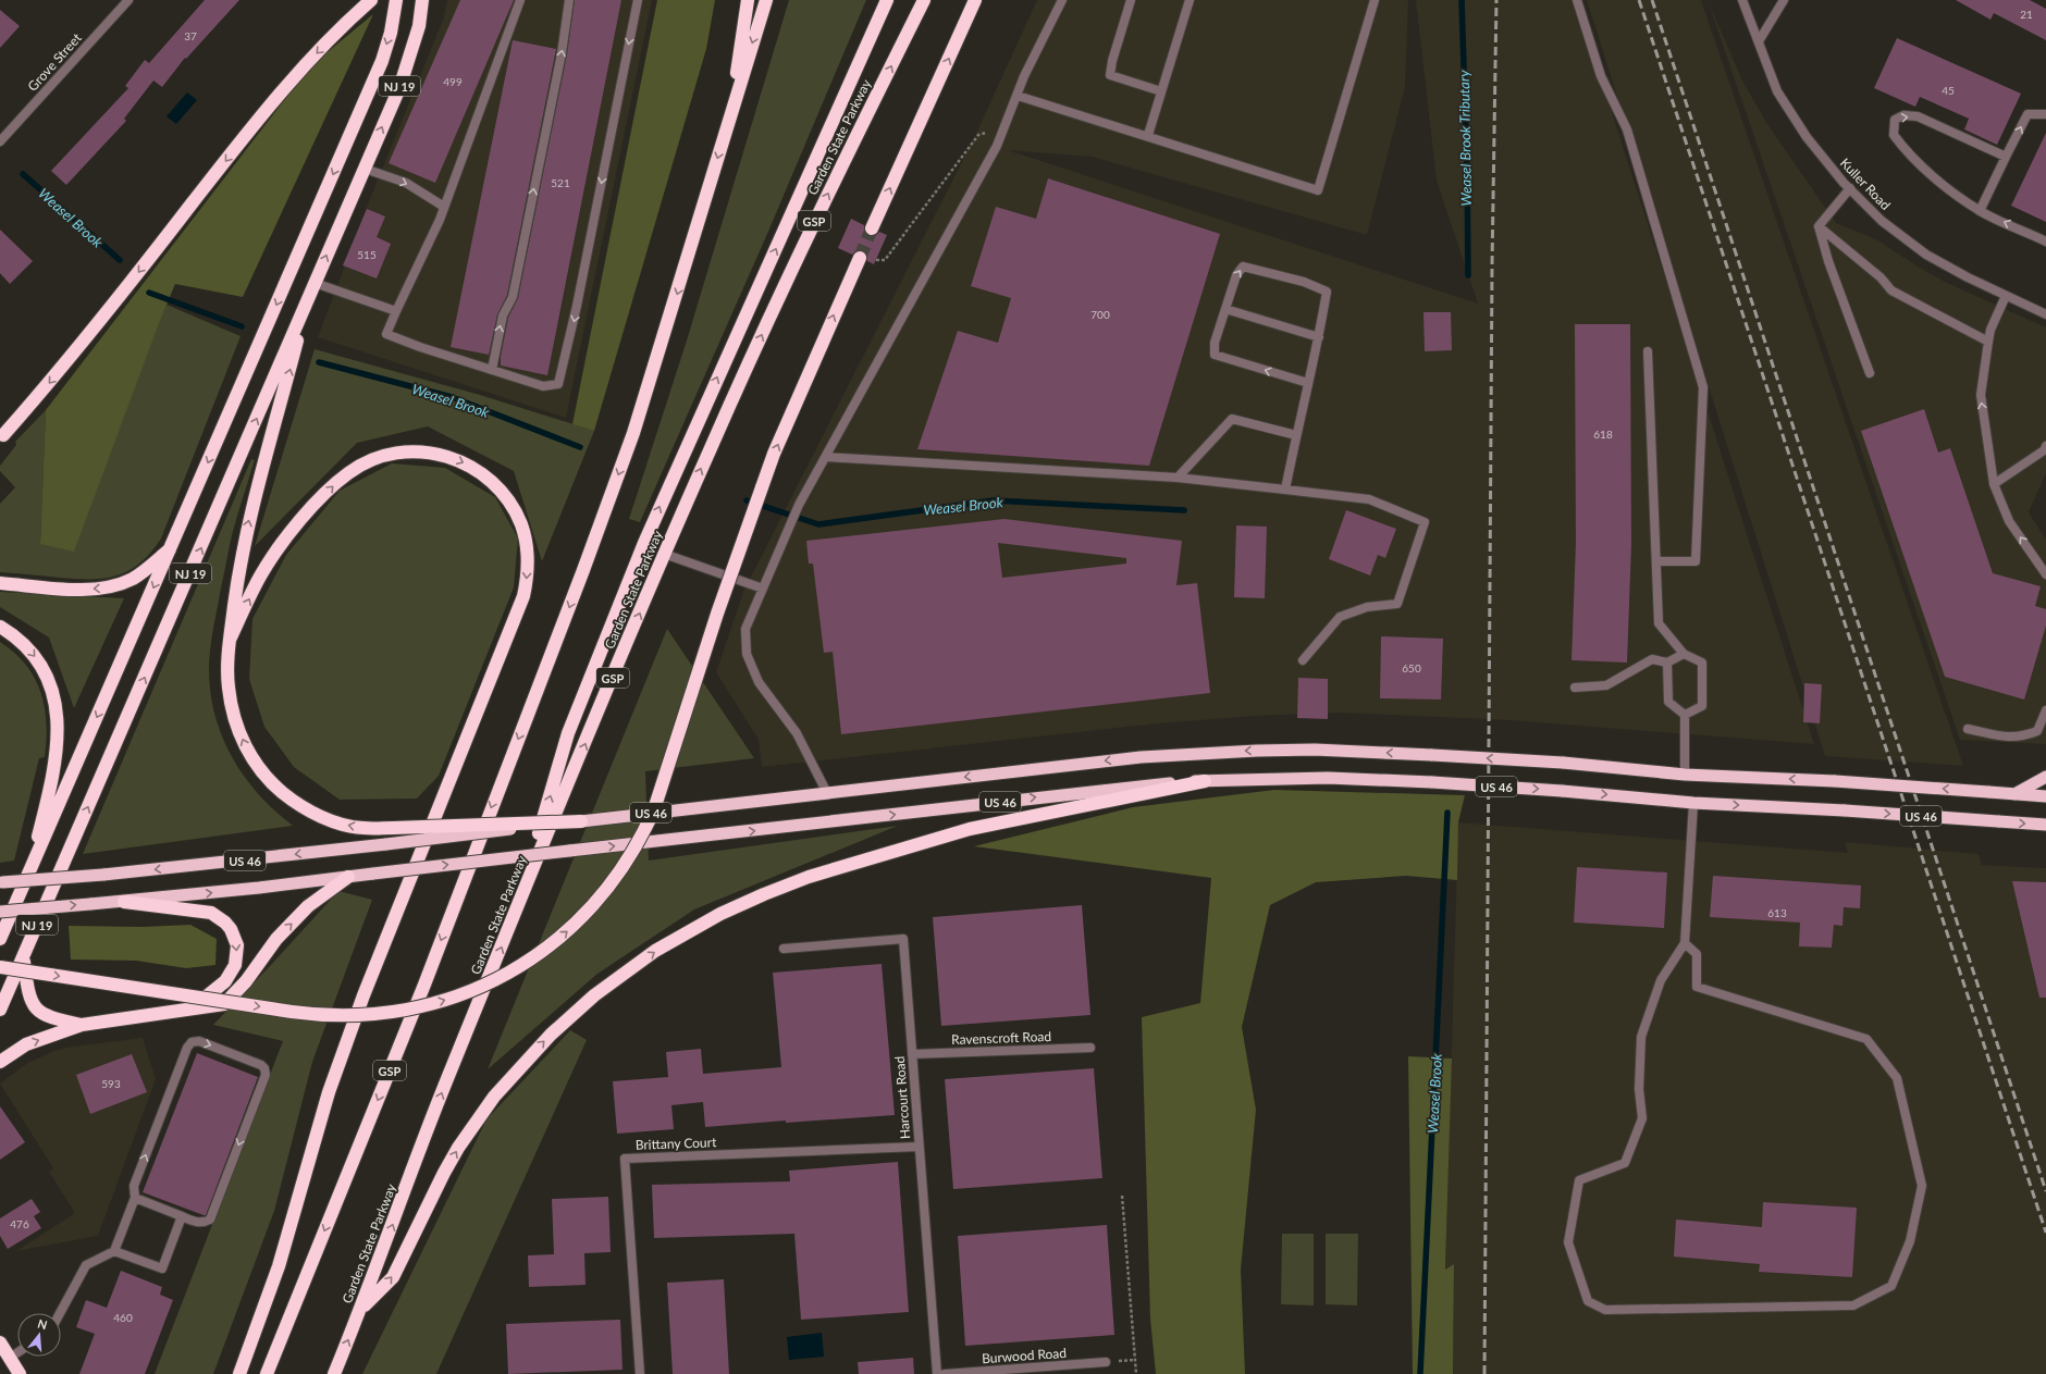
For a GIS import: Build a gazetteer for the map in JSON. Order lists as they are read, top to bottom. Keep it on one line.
{"streets":{"highway":["NJ 19","Garden State Parkway","GSP","US 46"],"street":["Grove Street","Kuller Road","Ravenscroft Road","Harcourt Road","Brittany Court","Burwood Road"]},"crossings":[["Ravenscroft Road","Harcourt Road"],["Harcourt Road","Brittany Court"]],"water":["Weasel Brook Tributary","Weasel Brook"],"house_numbers":["21","37","499","45","521","515","700","618","650","613","593","476","460"],"north":"top"}
